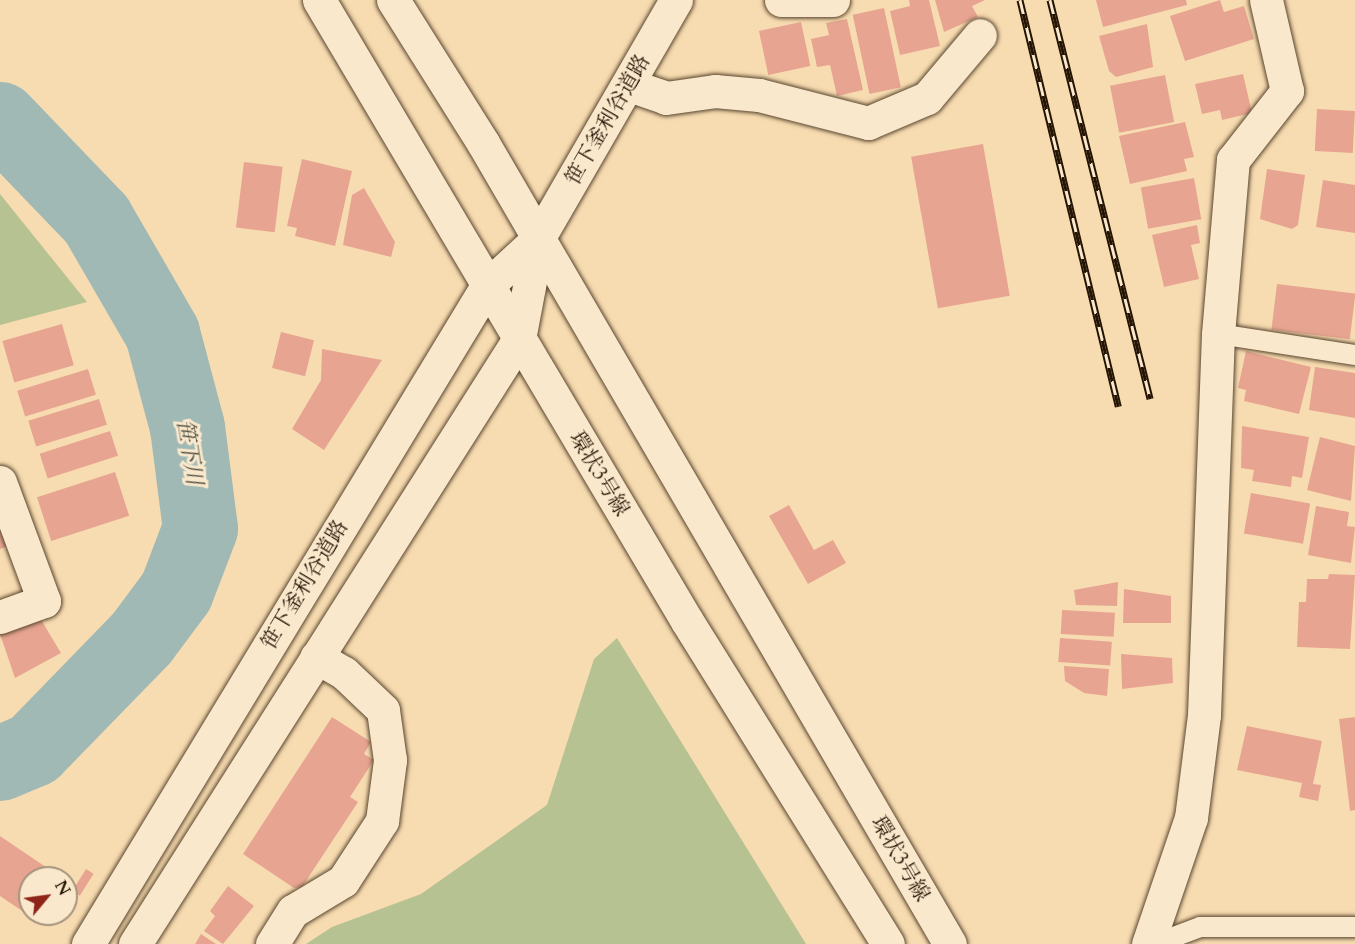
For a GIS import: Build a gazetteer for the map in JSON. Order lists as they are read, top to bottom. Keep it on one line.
{"streets":{"street":["笹下釜利谷道路","環状3号線"]},"crossings":[["笹下釜利谷道路","環状3号線"]],"water":["笹下川"],"north":"top right"}
